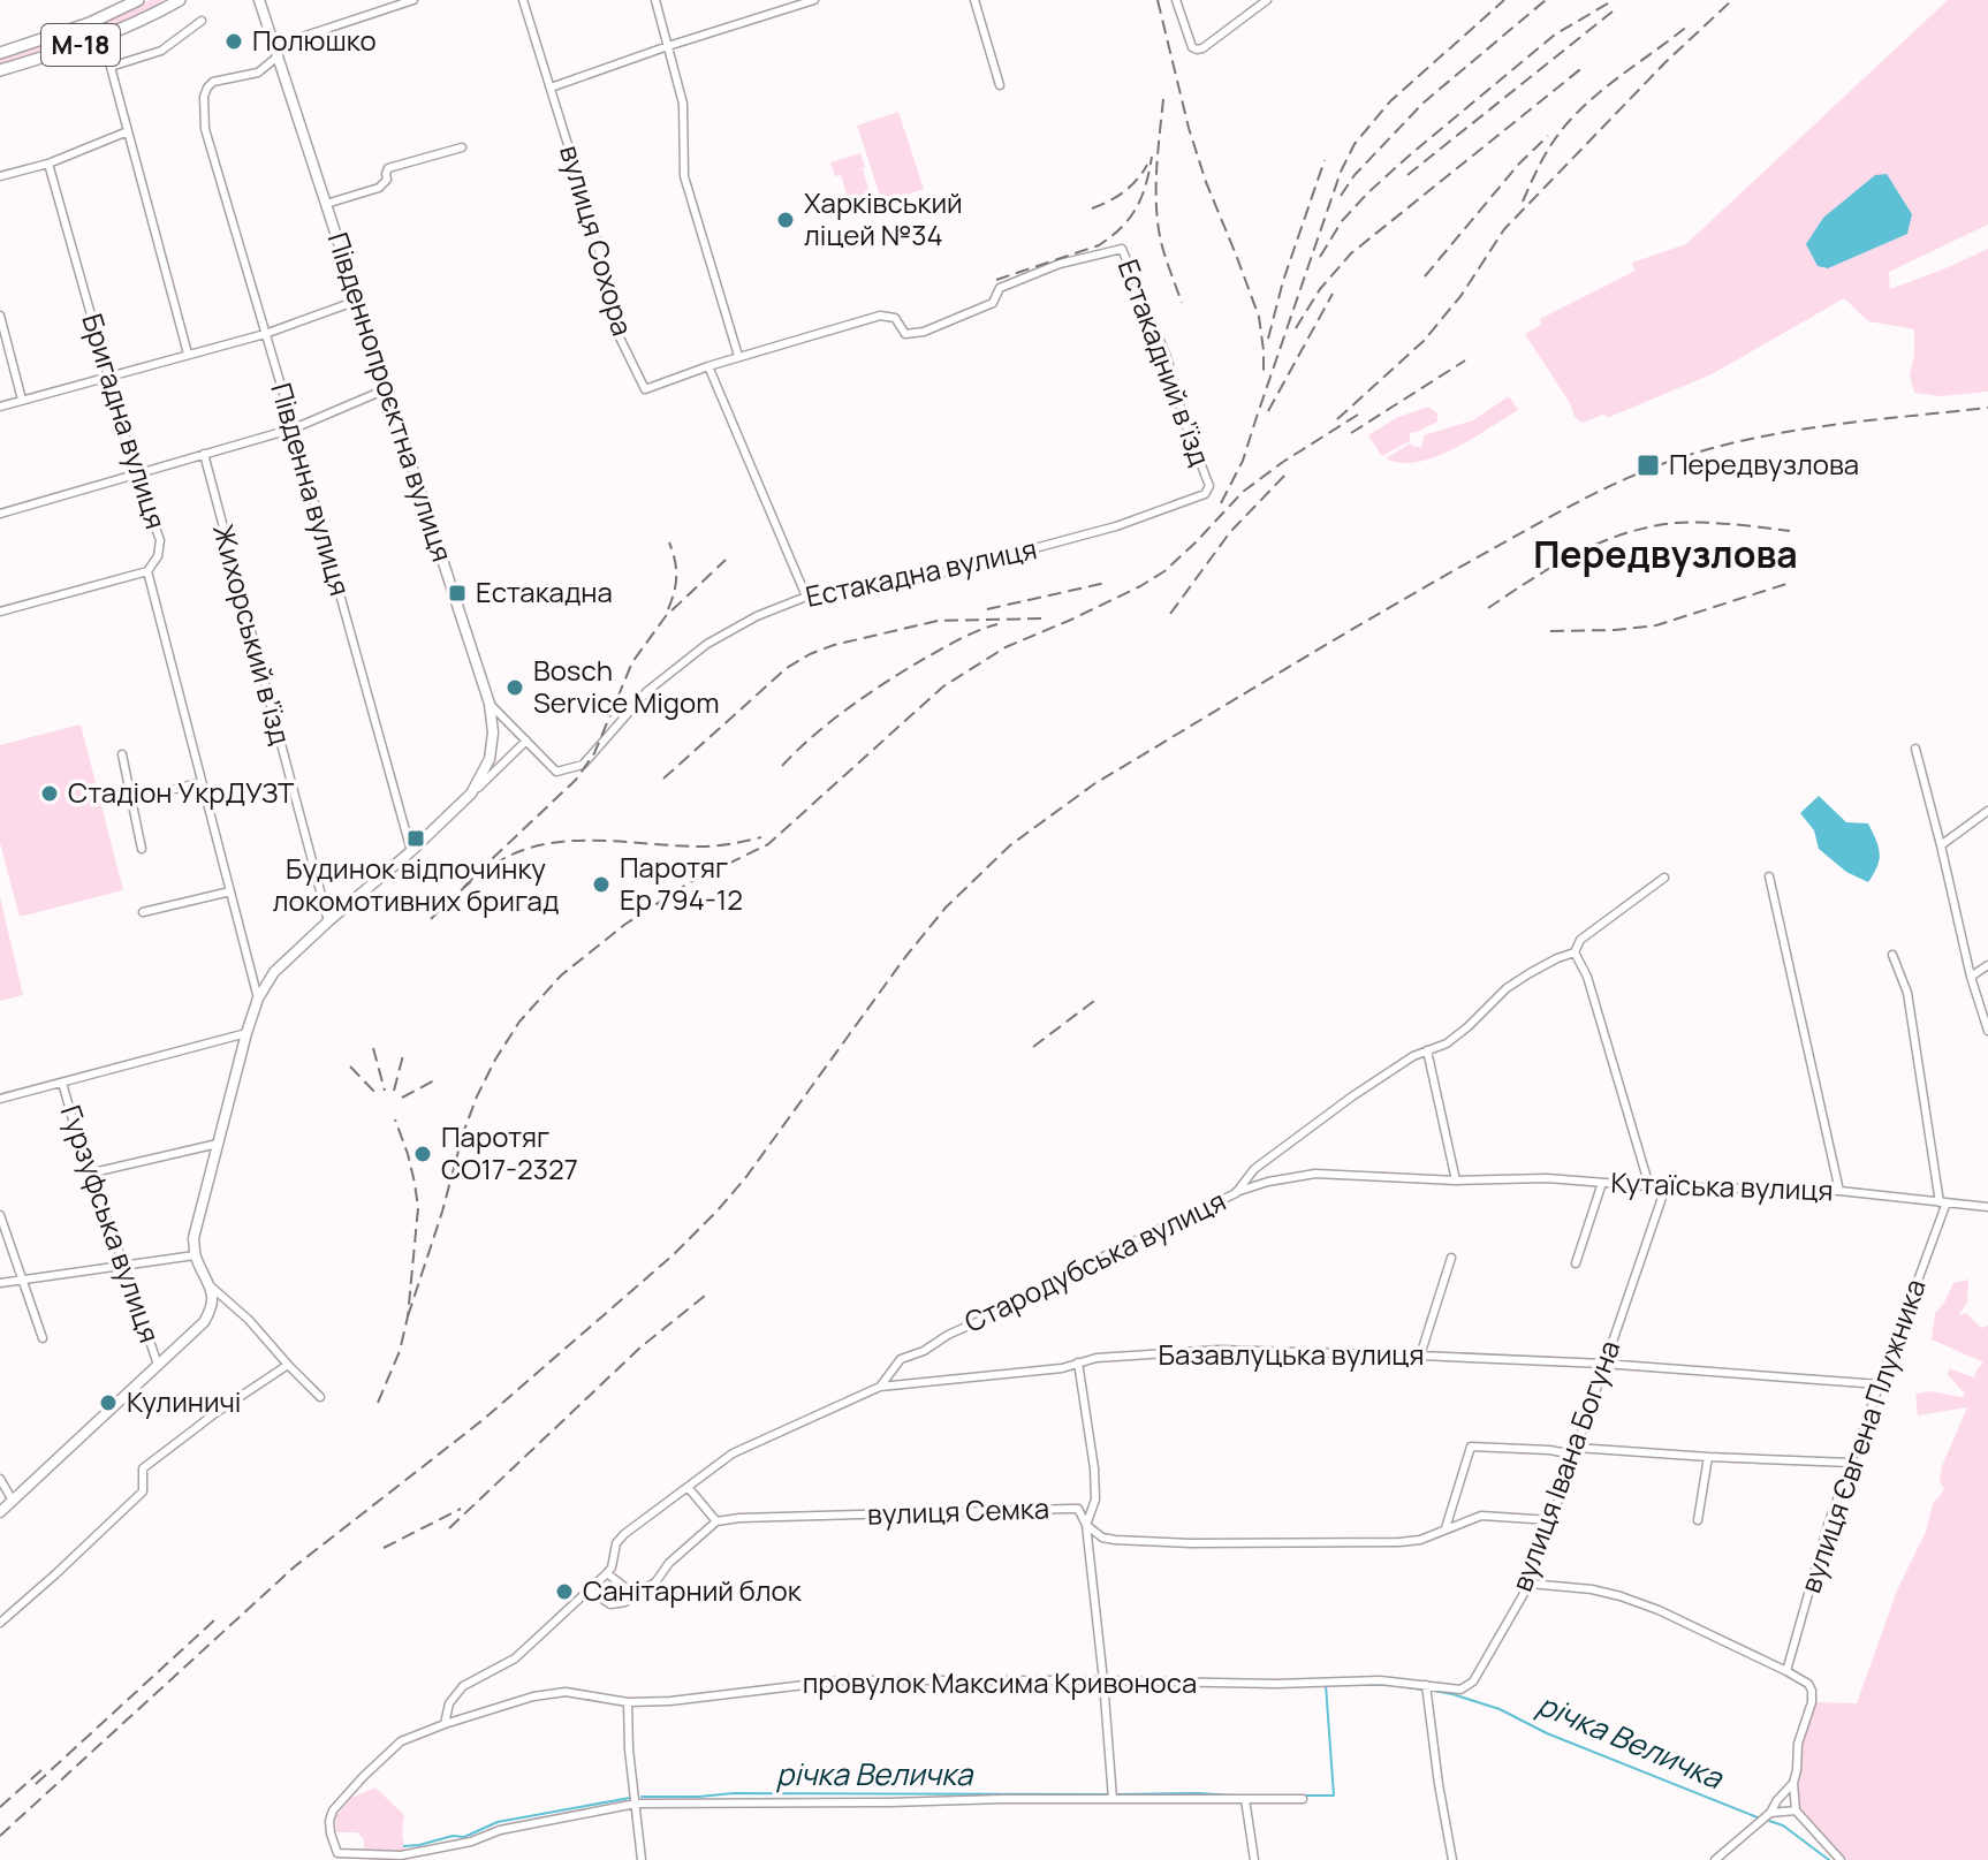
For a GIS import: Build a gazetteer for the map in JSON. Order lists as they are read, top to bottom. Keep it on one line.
{"streets":{"main road":["М-18","Південнопроєктна вулиця"],"street":["вулиця Сохора","Естакадний в’їзд","Бригадна вулиця","Південна вулиця","Естакадна вулиця","Жихорський в’їзд","Кутаїська вулиця","Гурзуфська вулиця","Стародубська вулиця","Базавлуцька вулиця","вулиця Євгена Плужника","вулиця Івана Богуна","вулиця Семка","провулок Максима Кривоноса"]},"crossings":[["вулиця Сохора","Естакадний в’їзд"],["Естакадний в’їзд","Естакадна вулиця"],["Південнопроєктна вулиця","Південна вулиця"],["Південнопроєктна вулиця","Естакадна вулиця"],["Кутаїська вулиця","Стародубська вулиця"],["Кутаїська вулиця","вулиця Євгена Плужника"],["Кутаїська вулиця","вулиця Івана Богуна"],["Стародубська вулиця","Базавлуцька вулиця"],["Базавлуцька вулиця","вулиця Євгена Плужника"],["Базавлуцька вулиця","вулиця Івана Богуна"],["вулиця Івана Богуна","вулиця Семка"],["вулиця Івана Богуна","провулок Максима Кривоноса"]],"districts":["Передвузлова"],"water":["річка Величка"],"places":{"other":["Полюшко","Харківський ліцей №34","Bosch Service Migom","Стадіон УкрДУЗТ","Паротяг Ер 794-12","Паротяг СО17-2327","Кулиничі","Санітарний блок"],"transit":["Передвузлова","Естакадна","Будинок відпочинку локомотивних бригад"]}}
